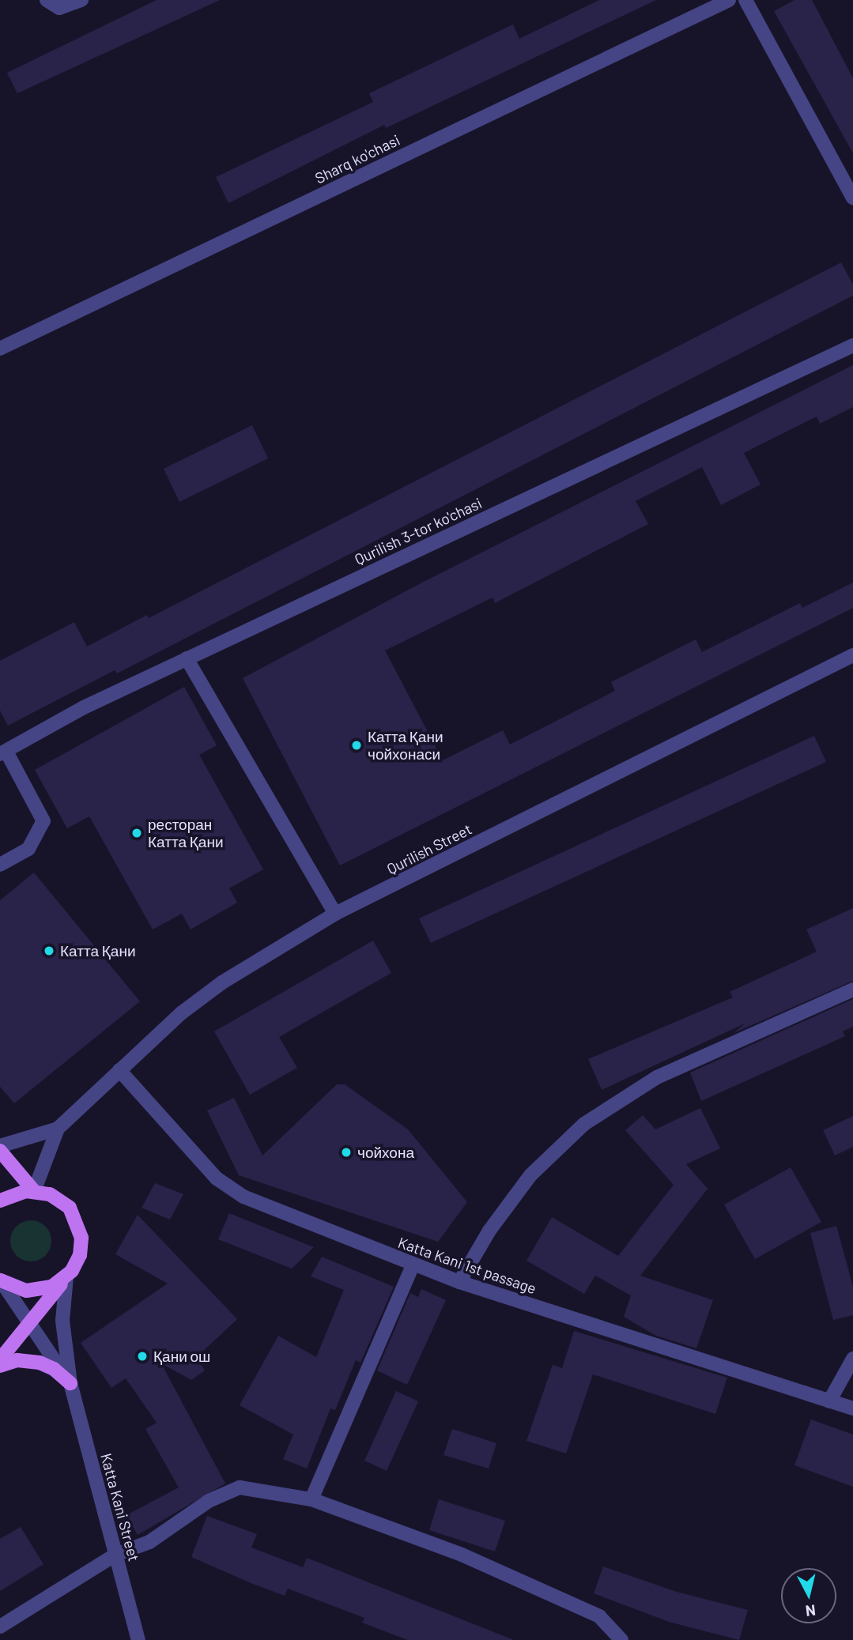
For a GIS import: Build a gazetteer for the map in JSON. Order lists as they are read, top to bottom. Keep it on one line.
{"streets":{"street":["Sharq ko'chasi","Qurilish 3-tor ko'chasi","Qurilish Street","Katta Kani 1st passage","Katta Kani Street"]},"crossings":[["Qurilish Street","Katta Kani 1st passage"]],"places":["Катта Қани чойхонаси","ресторан Катта Қани","Катта Қани","чойхона","Қани ош"],"north":"bottom"}
